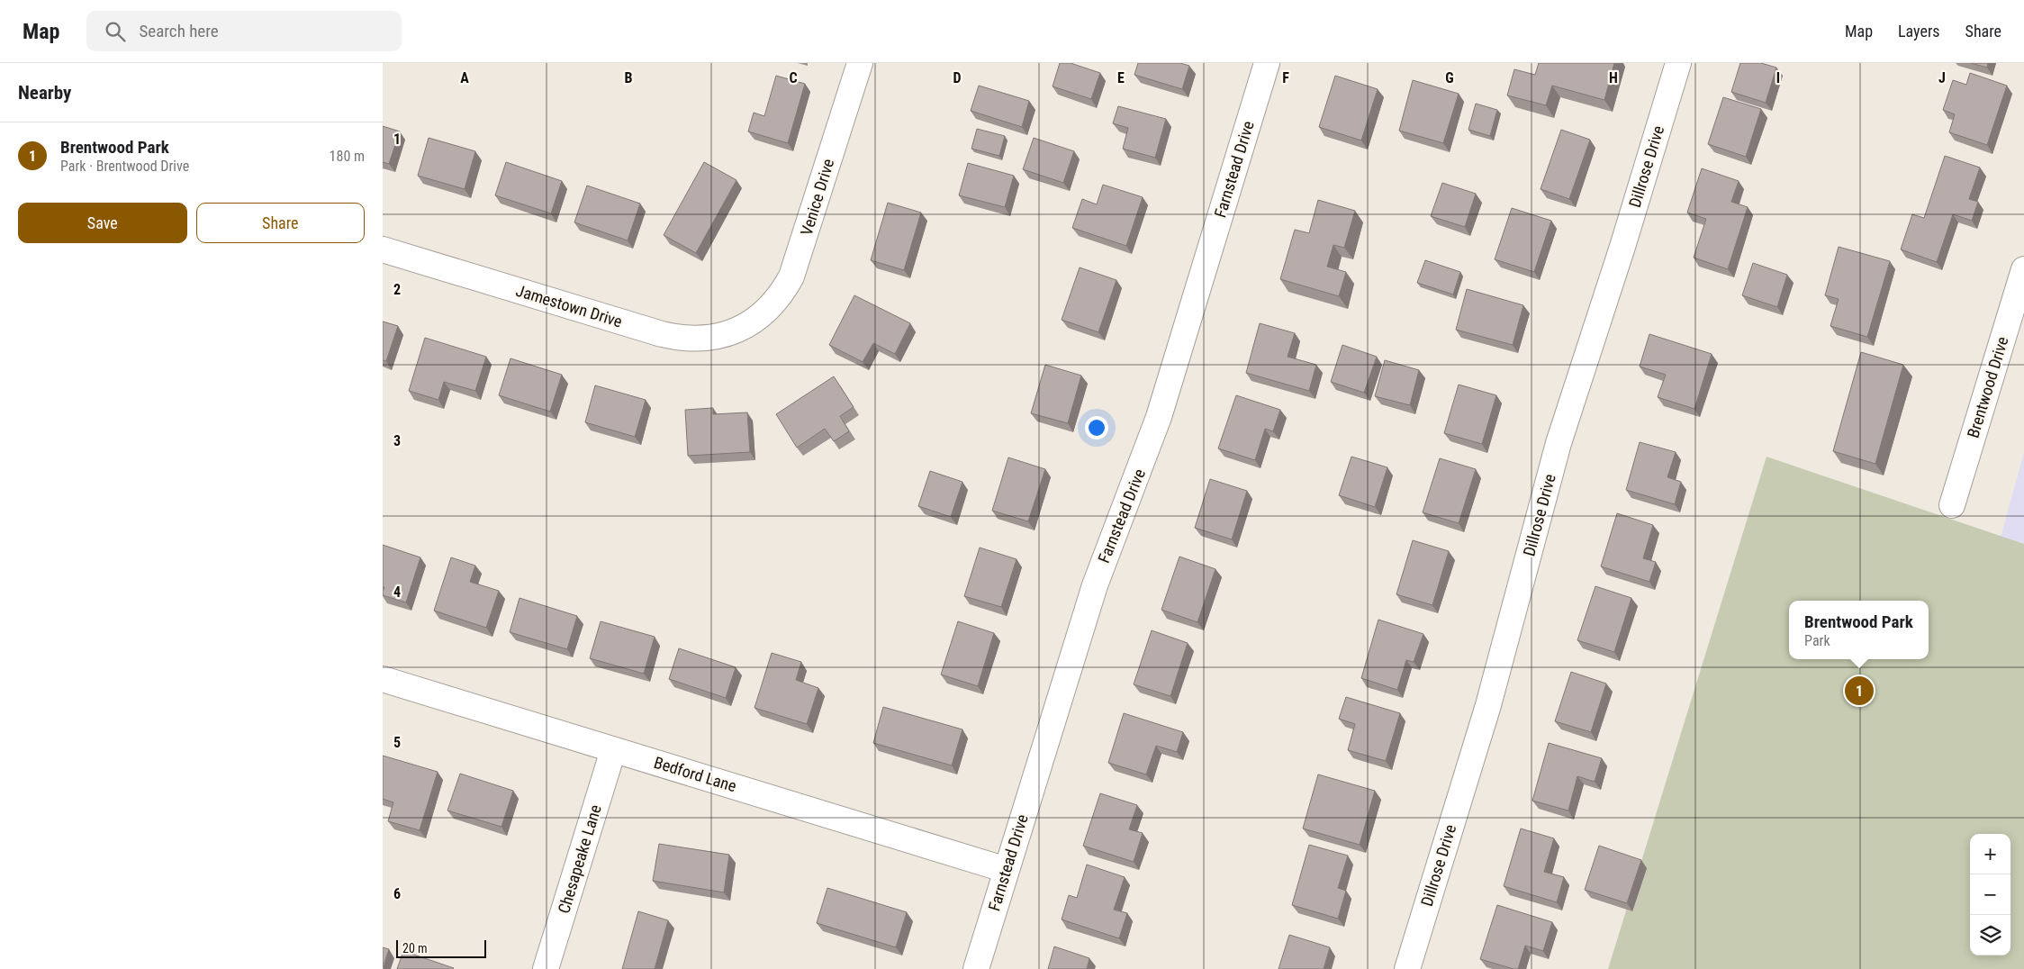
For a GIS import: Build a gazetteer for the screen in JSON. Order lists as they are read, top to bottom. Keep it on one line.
{"streets":{"street":["Dillrose Drive","Farnstead Drive","Venice Drive","Jamestown Drive","Brentwood Drive","Bedford Lane","Chesapeake Lane"]},"crossings":[["Farnstead Drive","Bedford Lane"],["Venice Drive","Jamestown Drive"],["Bedford Lane","Chesapeake Lane"]],"scale_bar":"20 m","page":{"header":"Map","search":"Search here","nav":["Map","Layers","Share"],"heading":"Nearby","list":[{"mark":"1","name":"Brentwood Park","note":"Park · Brentwood Drive","value":"180 m"}],"buttons":["Save","Share"],"popup":["Brentwood Park","Park"],"pins":"1","map_buttons":["+","−"],"scale":"20 m"},"grid":{"columns":["A","B","C","D","E","F","G","H","I","J"],"rows":["1","2","3","4","5","6"]}}
